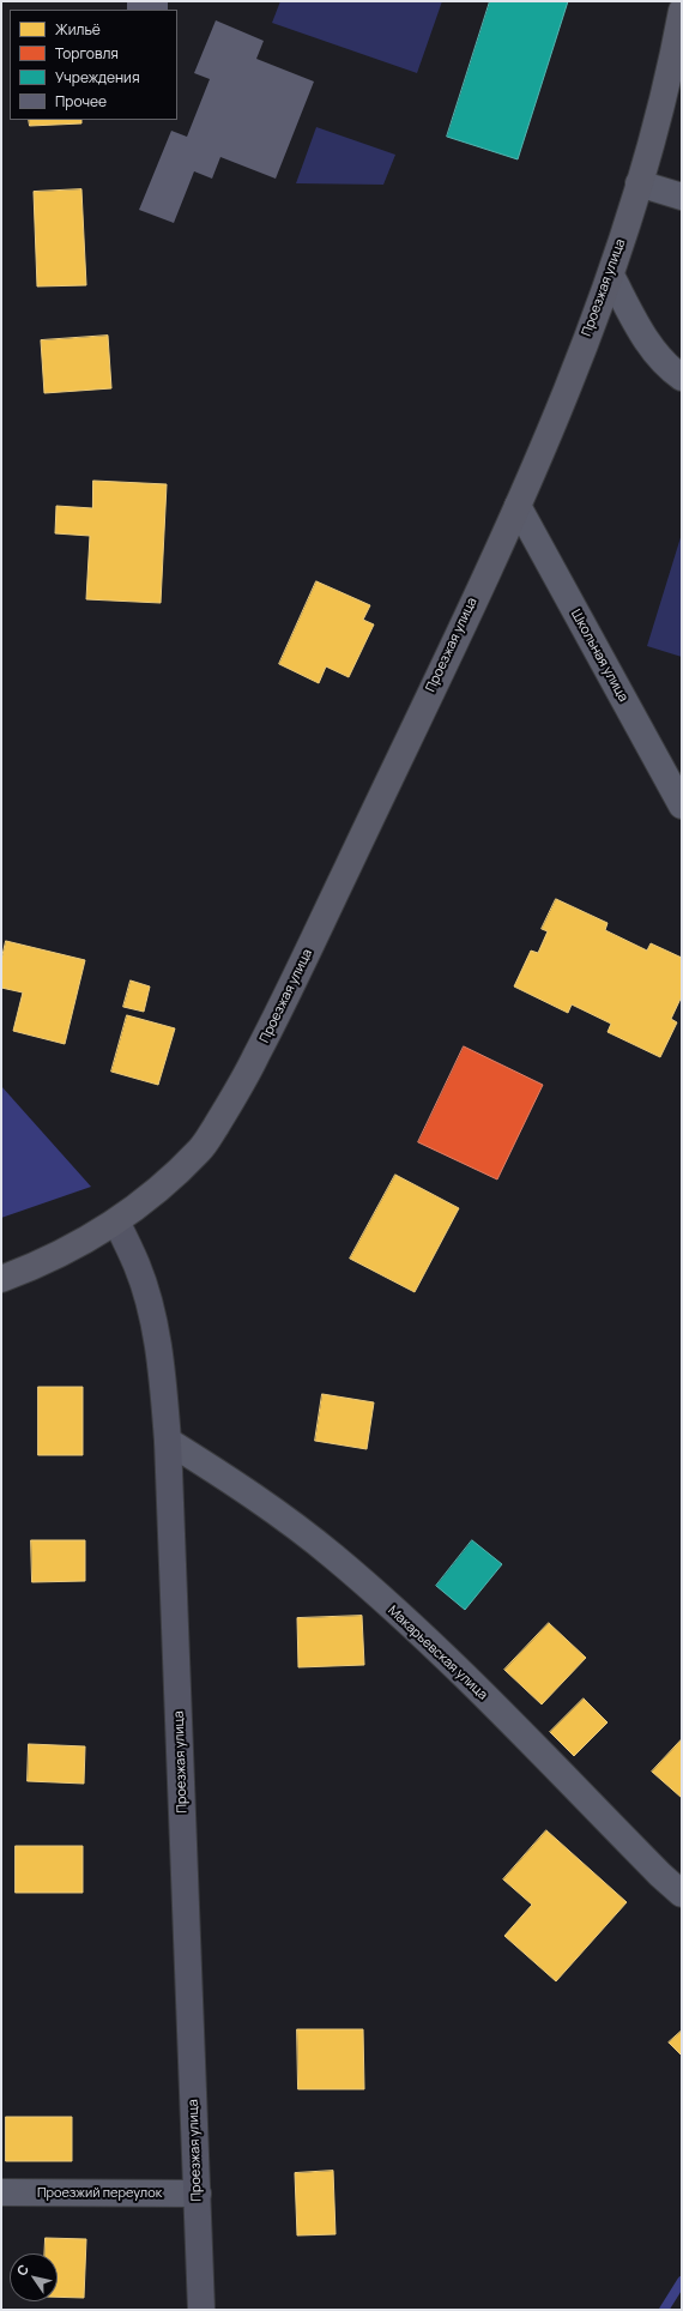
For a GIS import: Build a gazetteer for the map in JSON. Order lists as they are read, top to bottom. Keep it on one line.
{"streets":{"main road":["Проезжая улица"],"street":["Школьная улица","Макарьевская улица","Проезжий переулок"]},"crossings":[["Проезжая улица","Школьная улица"],["Проезжая улица","Макарьевская улица"],["Проезжая улица","Проезжий переулок"]],"legend":["Жильё","Торговля","Учреждения","Прочее"],"north":"top left"}
